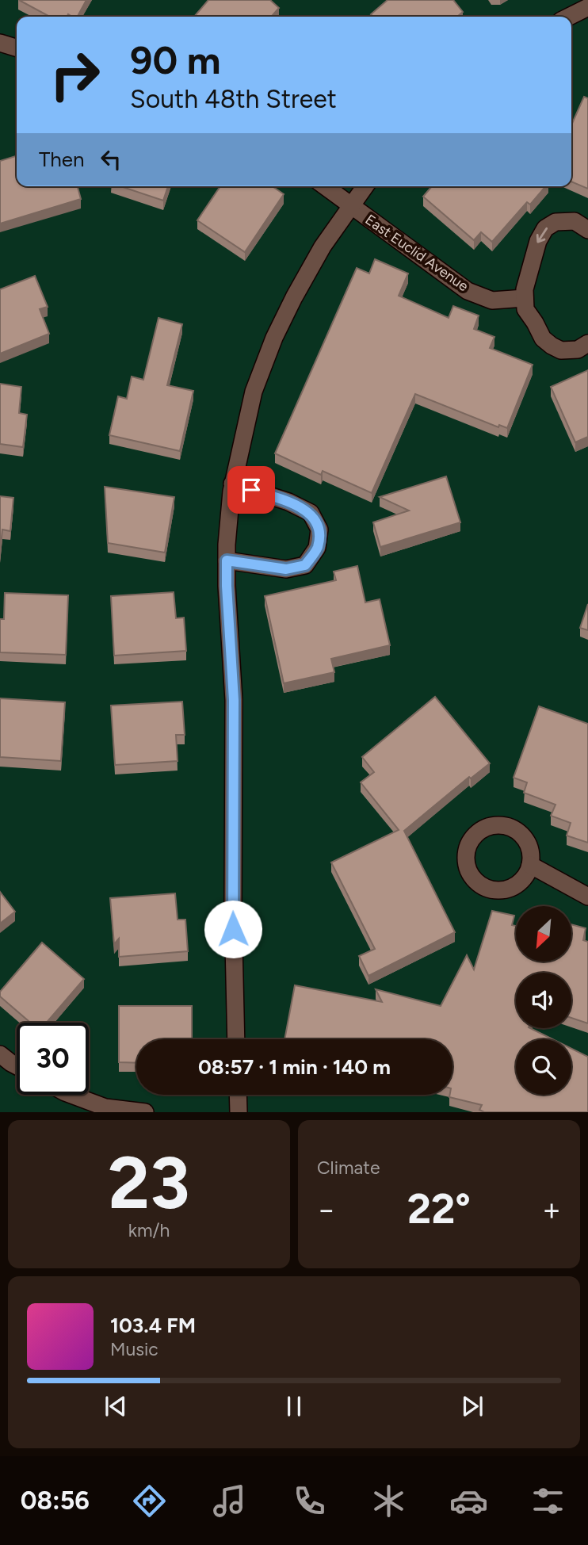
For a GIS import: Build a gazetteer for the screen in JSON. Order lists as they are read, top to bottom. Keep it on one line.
{"streets":{"street":["East Euclid Avenue"]},"north":"bottom left","page":{"turn":["90 m","South 48th Street"],"then":"Then","limit":"30","trip":"08:57 · 1 min · 140 m","tile":[["23","km/h"],"Climate"],"heat":["−","22°","+"],"song":["103.4 FM","Music"],"tabs":"08:56"}}
